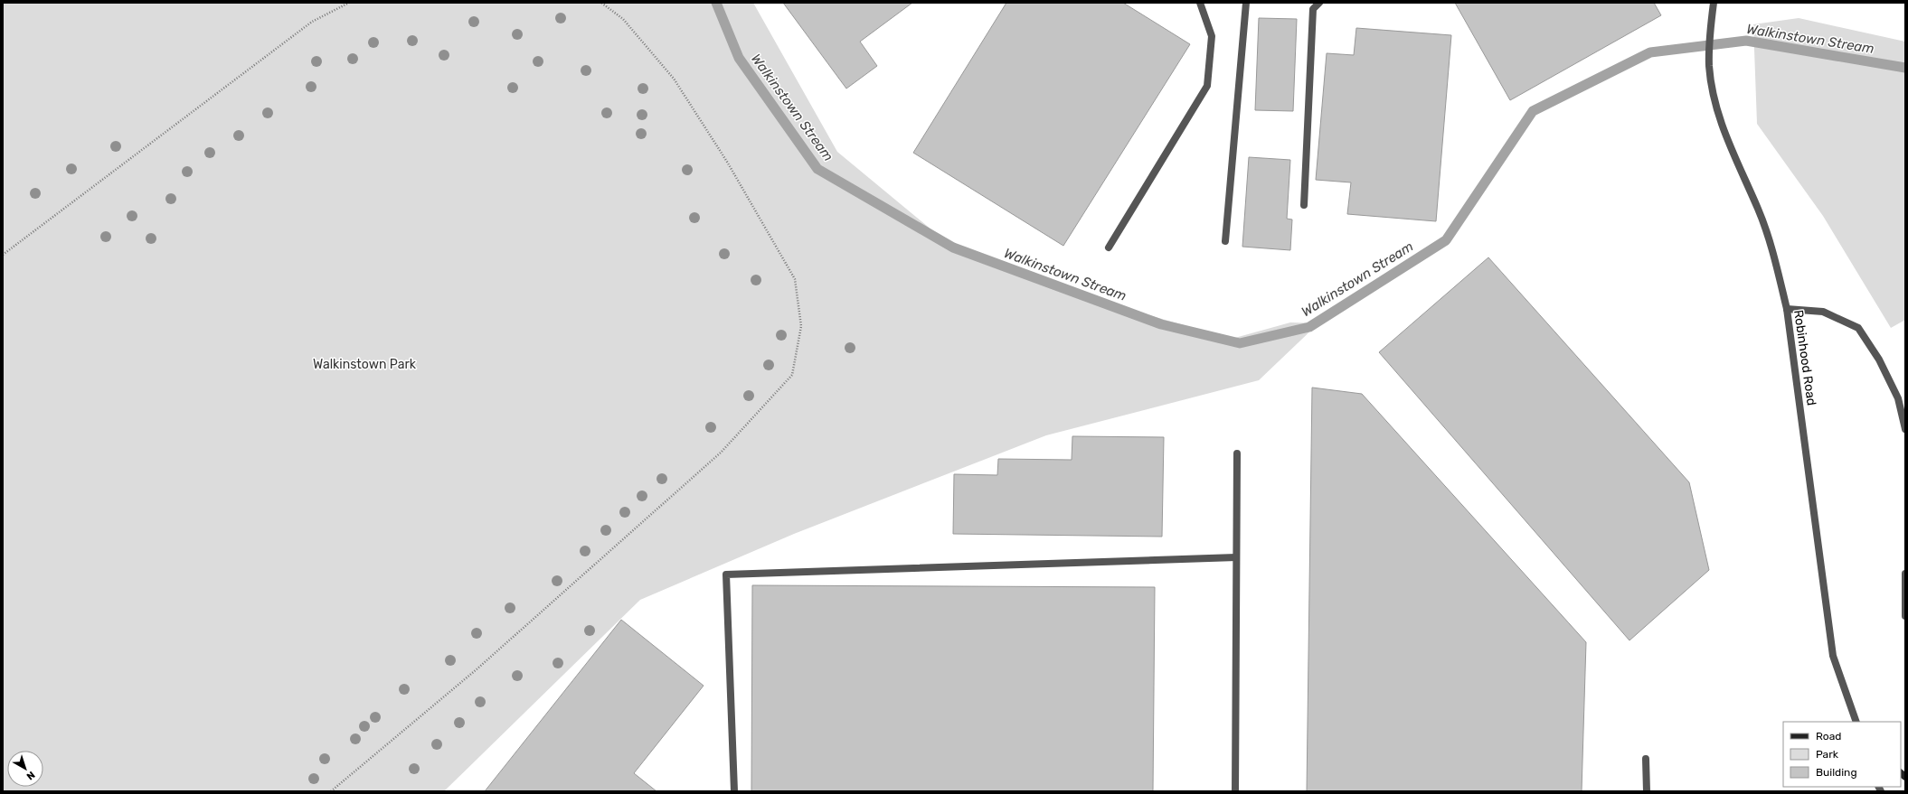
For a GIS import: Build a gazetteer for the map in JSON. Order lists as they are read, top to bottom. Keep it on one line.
{"streets":{"street":["Robinhood Road"]},"water":["Walkinstown Stream"],"parks":["Walkinstown Park"],"legend":["Road","Park","Building"],"north":"bottom right"}
